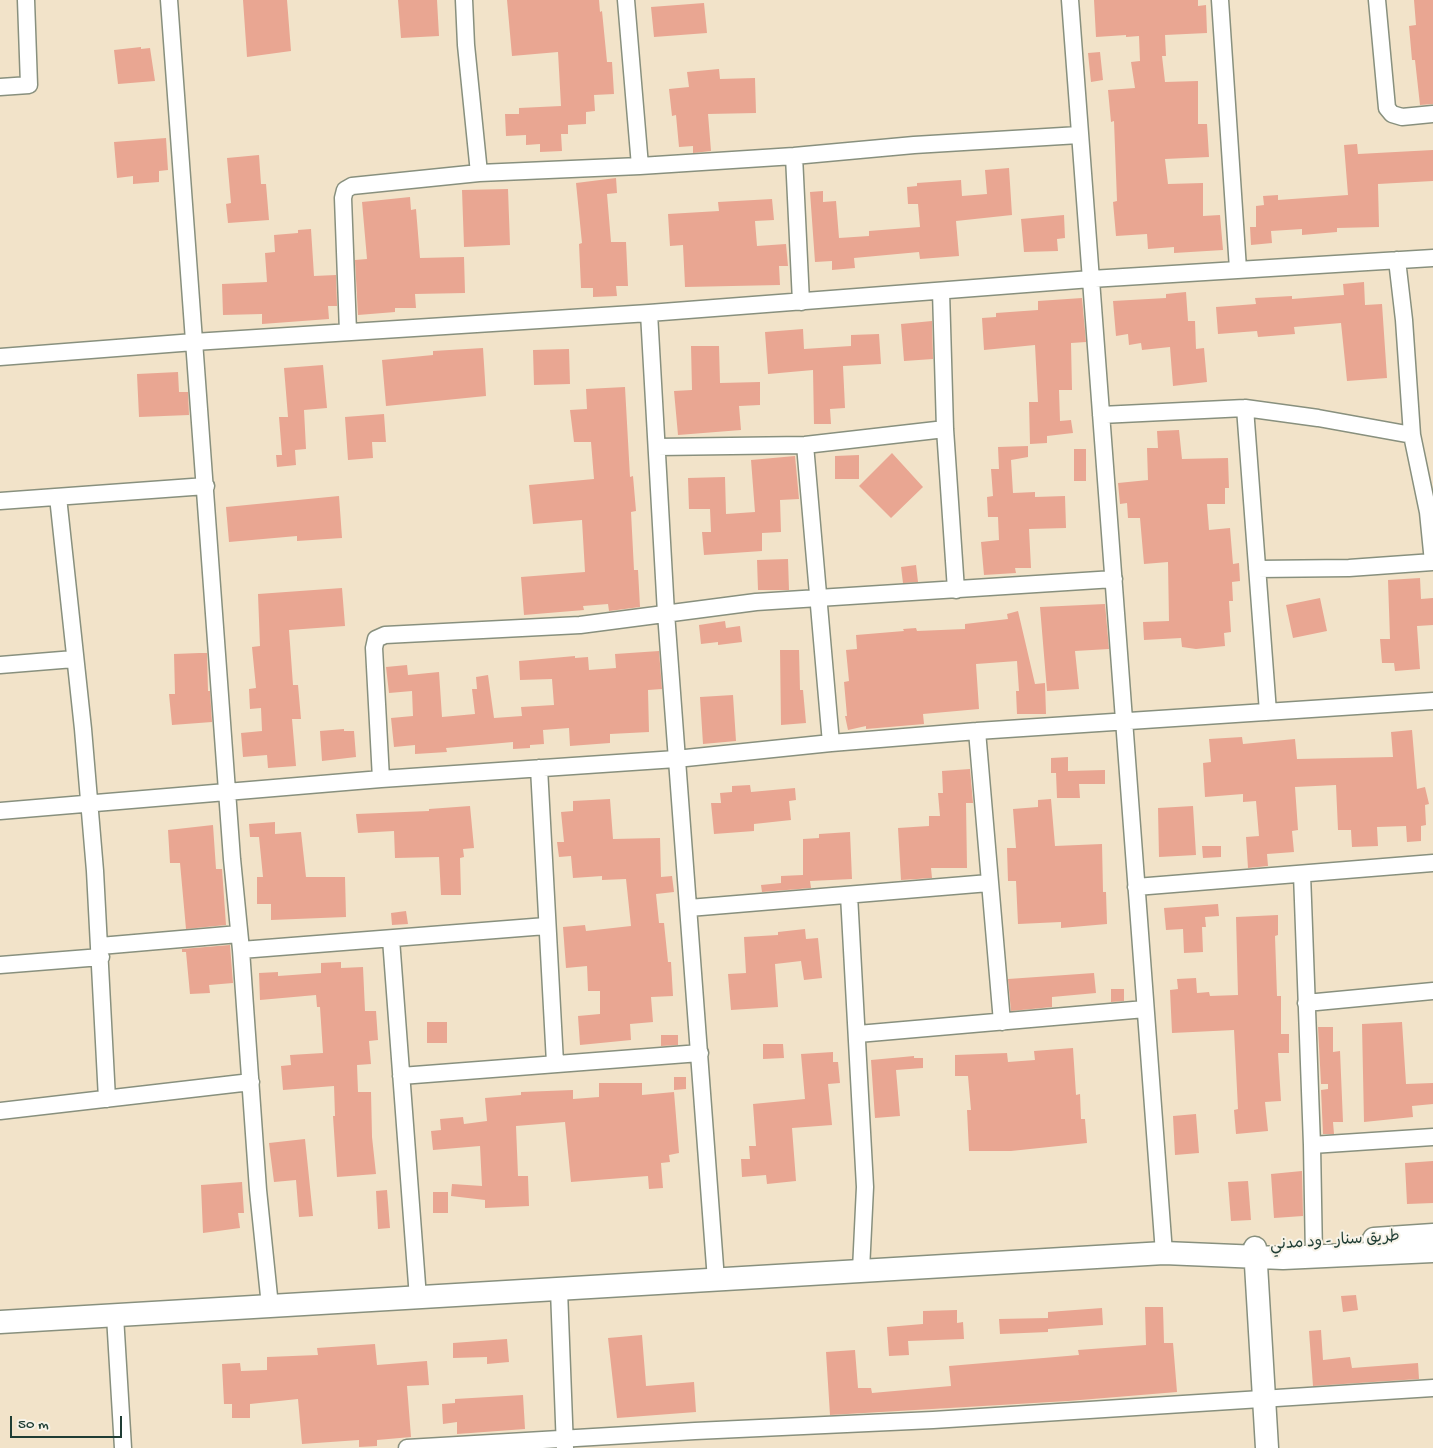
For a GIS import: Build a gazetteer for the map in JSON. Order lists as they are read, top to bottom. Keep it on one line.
{"streets":{"street":["طريق سنار - ود مدني"]},"scale_bar":"50 m"}
